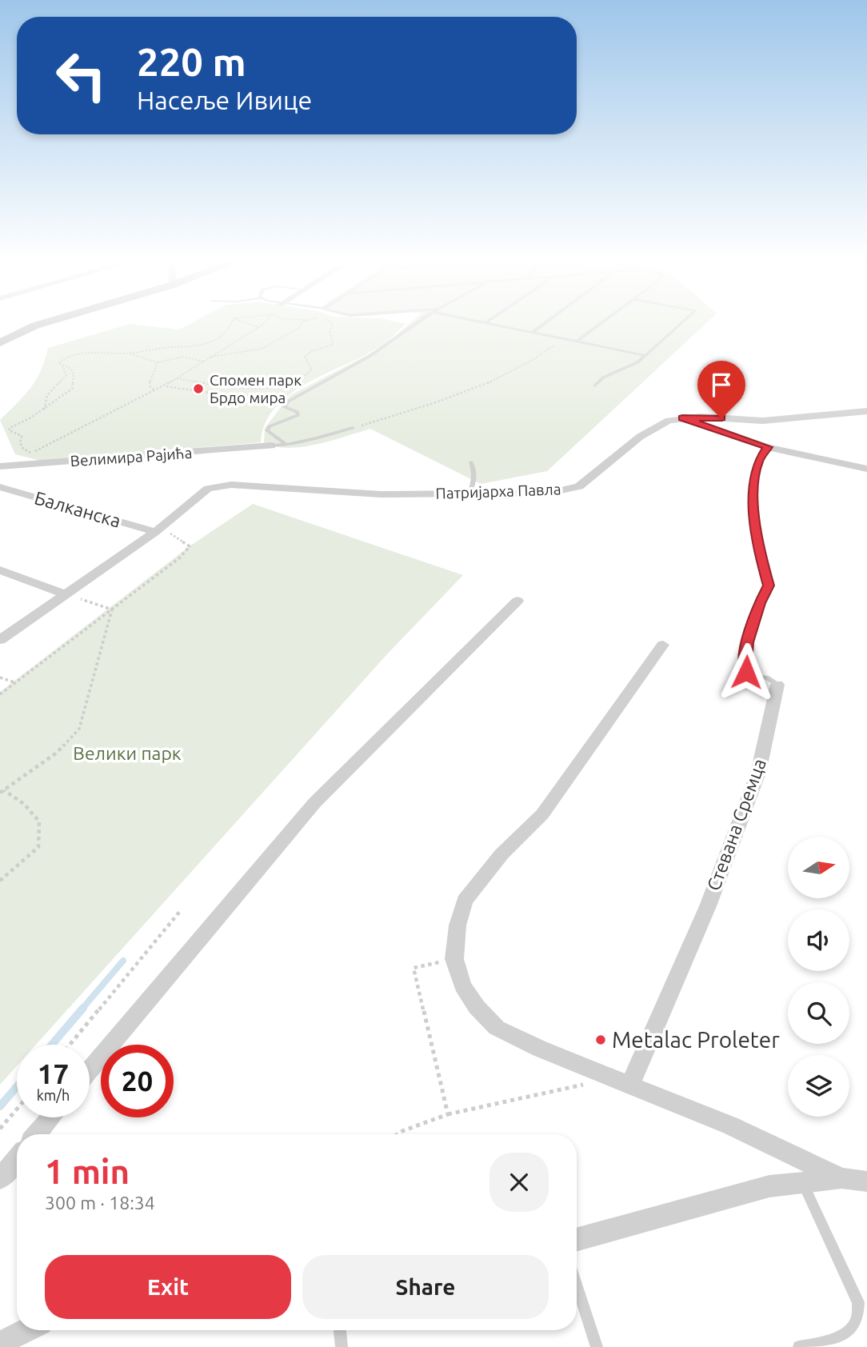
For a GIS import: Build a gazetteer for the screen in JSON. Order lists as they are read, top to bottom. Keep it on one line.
{"streets":{"street":["Велимира Рајића","Патријарха Павла","Балканска","Стевана Сремца"]},"crossings":[["Патријарха Павла","Балканска"]],"parks":["Велики парк"],"places":["Спомен парк Брдо мира","Metalac Proleter"],"north":"right","page":{"turn":["220 m","Насеље Ивице"],"speed":"17 km/h","limit":"20","heading":["1 min","300 m · 18:34"],"buttons":["Exit","Share"]}}
